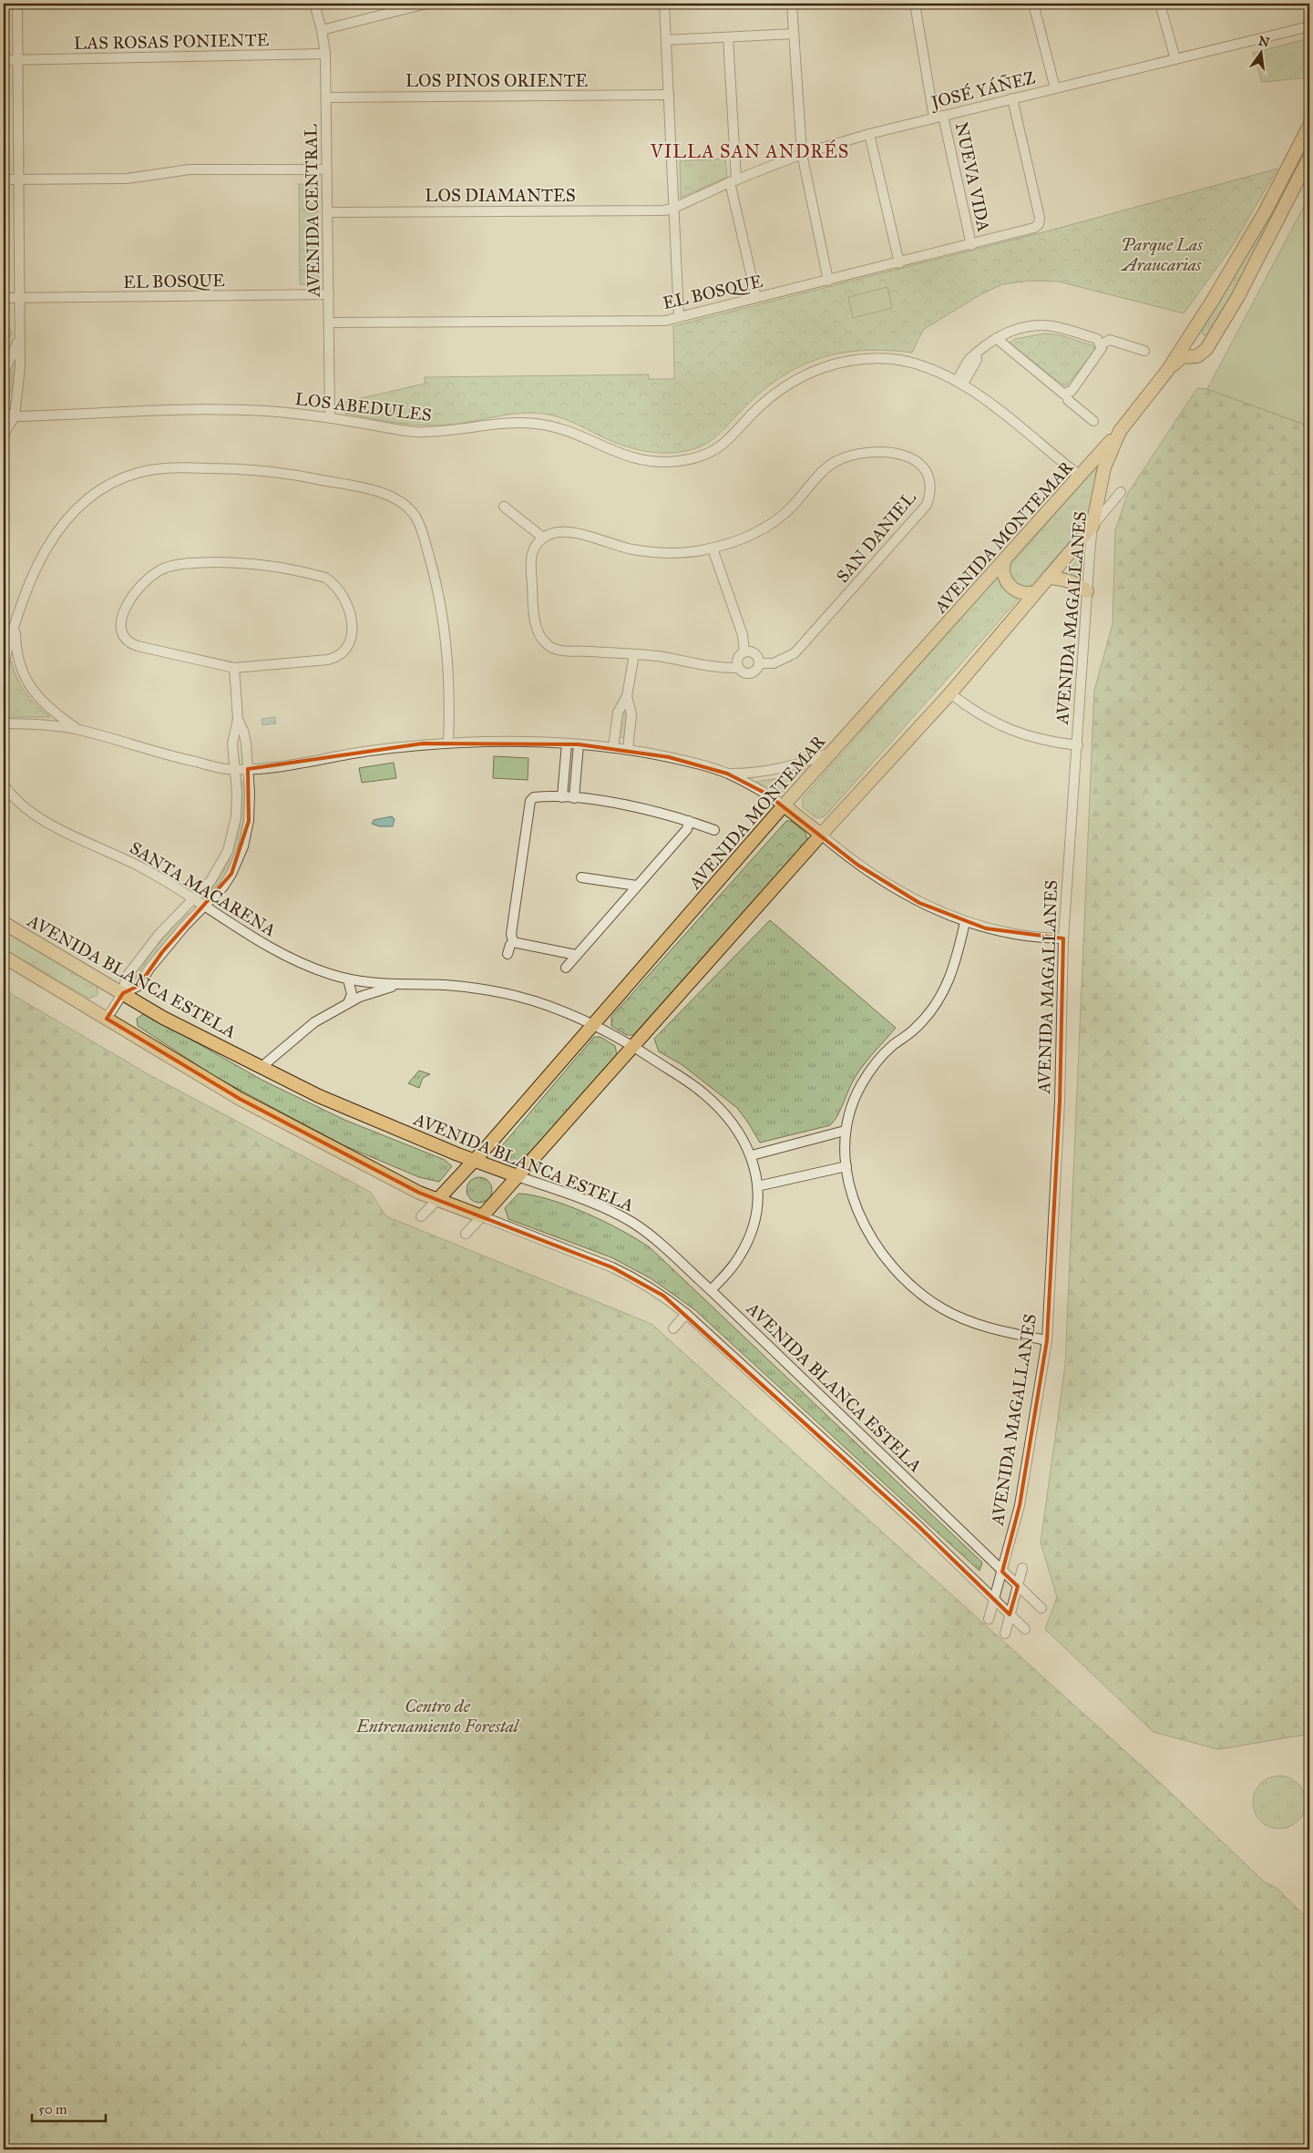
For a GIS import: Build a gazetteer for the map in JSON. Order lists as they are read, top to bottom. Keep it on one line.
{"streets":{"main road":["AVENIDA MONTEMAR","AVENIDA MAGALLANES","AVENIDA BLANCA ESTELA"],"street":["LAS ROSAS PONIENTE","LOS PINOS ORIENTE","JOSÉ YÁÑEZ","NUEVA VIDA","LOS DIAMANTES","AVENIDA CENTRAL","EL BOSQUE","LOS ABEDULES","SAN DANIEL","SANTA MACARENA"]},"crossings":[["LAS ROSAS PONIENTE","AVENIDA CENTRAL"],["LOS PINOS ORIENTE","AVENIDA CENTRAL"],["JOSÉ YÁÑEZ","NUEVA VIDA"],["JOSÉ YÁÑEZ","LOS DIAMANTES"],["JOSÉ YÁÑEZ","EL BOSQUE"],["NUEVA VIDA","EL BOSQUE"],["LOS DIAMANTES","AVENIDA CENTRAL"],["AVENIDA CENTRAL","EL BOSQUE"],["AVENIDA CENTRAL","LOS ABEDULES"],["LOS ABEDULES","AVENIDA MONTEMAR"],["AVENIDA MONTEMAR","AVENIDA MAGALLANES"],["AVENIDA MONTEMAR","SANTA MACARENA"],["AVENIDA MONTEMAR","AVENIDA BLANCA ESTELA"],["AVENIDA MAGALLANES","AVENIDA BLANCA ESTELA"],["SANTA MACARENA","AVENIDA BLANCA ESTELA"]],"districts":["VILLA SAN ANDRÉS"],"parks":["Parque Las Araucarias","Centro de Entrenamiento Forestal"],"scale_bar":"50 m","north":"top"}
